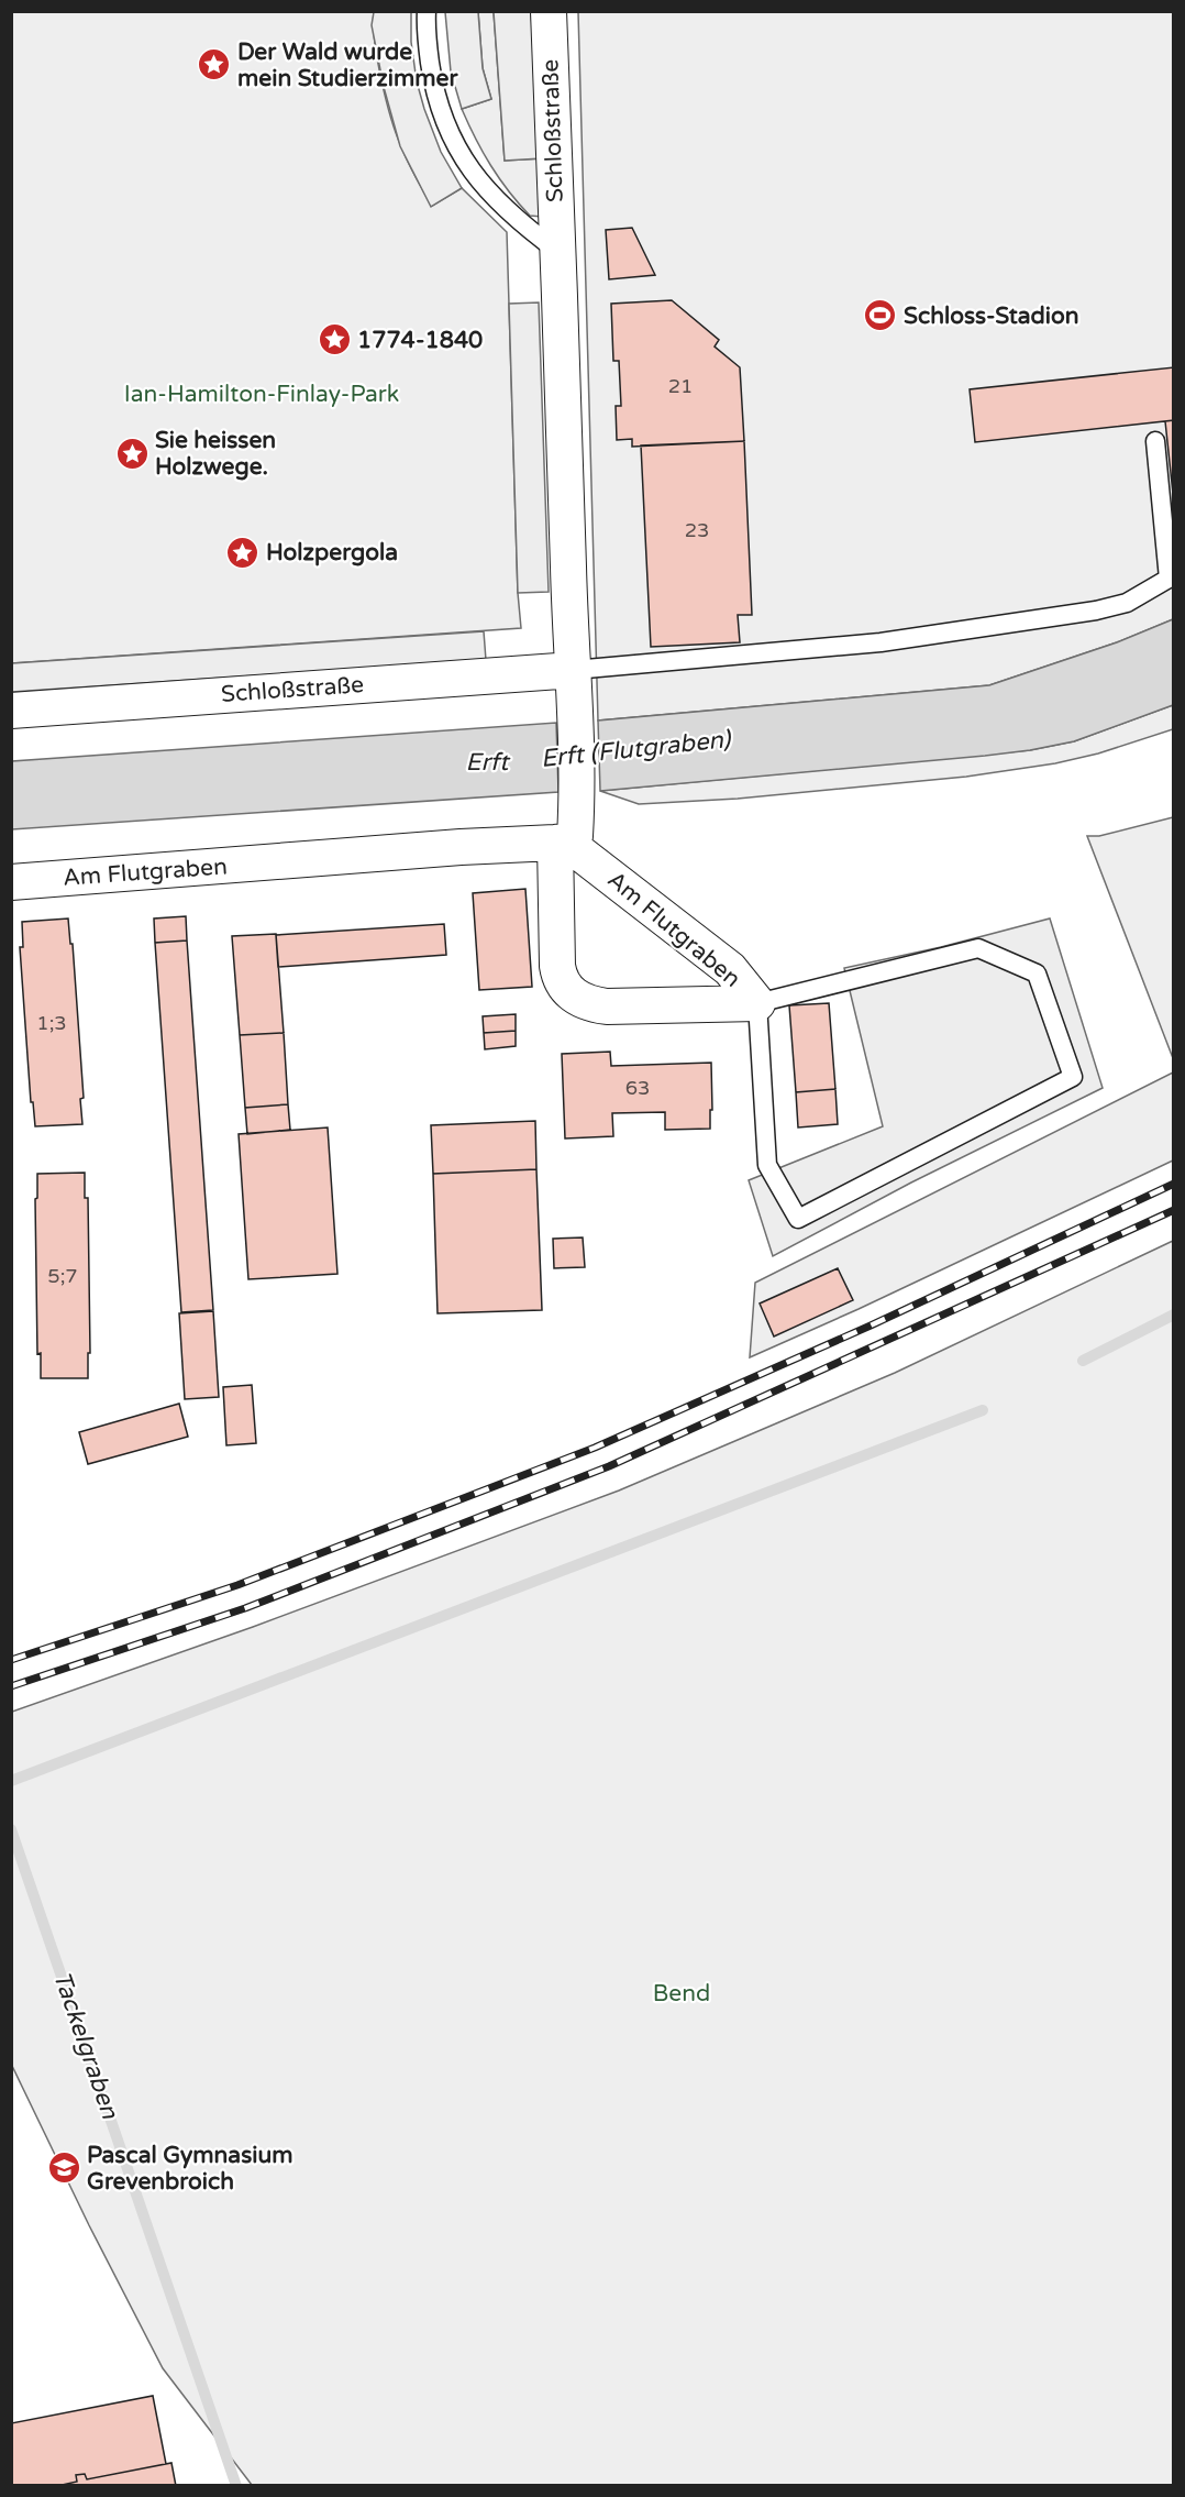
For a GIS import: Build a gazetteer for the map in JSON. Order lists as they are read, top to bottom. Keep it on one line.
{"streets":{"street":["Schloßstraße","Am Flutgraben"]},"crossings":[["Schloßstraße","Am Flutgraben"]],"water":["Erft (Flutgraben)","Erft","Tackelgraben"],"parks":["Ian-Hamilton-Finlay-Park","Bend"],"places":{"place":["Der Wald wurde mein Studierzimmer","1774-1840","Sie heissen Holzwege.","Holzpergola"],"sports":["Schloss-Stadion"],"school or university":["Pascal Gymnasium Grevenbroich"]},"house_numbers":["21","23","1;3","63","5;7"]}
